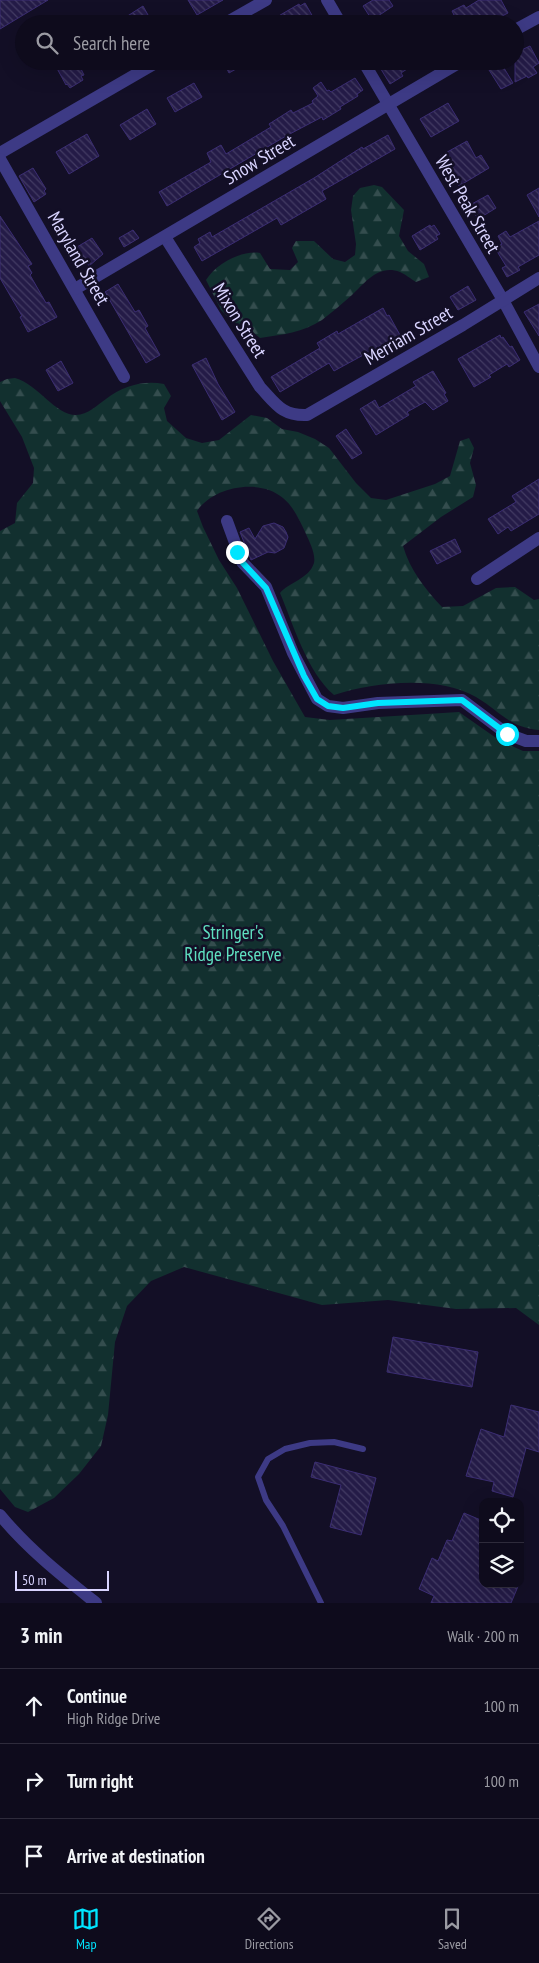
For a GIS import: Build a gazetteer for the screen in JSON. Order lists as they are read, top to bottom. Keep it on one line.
{"streets":{"street":["Snow Street","West Peak Street","Maryland Street","Mixon Street","Merriam Street"]},"crossings":[["Snow Street","West Peak Street"],["Snow Street","Maryland Street"],["Snow Street","Mixon Street"],["West Peak Street","Merriam Street"],["Mixon Street","Merriam Street"]],"parks":["Stringer's Ridge Preserve"],"scale_bar":"50 m","page":{"search":"Search here","scale":"50 m","heading":["3 min","Walk · 200 m"],"list":[["Continue","High Ridge Drive","100 m"],["Turn right","100 m"],"Arrive at destination"],"nav":["Map","Directions","Saved"]}}
